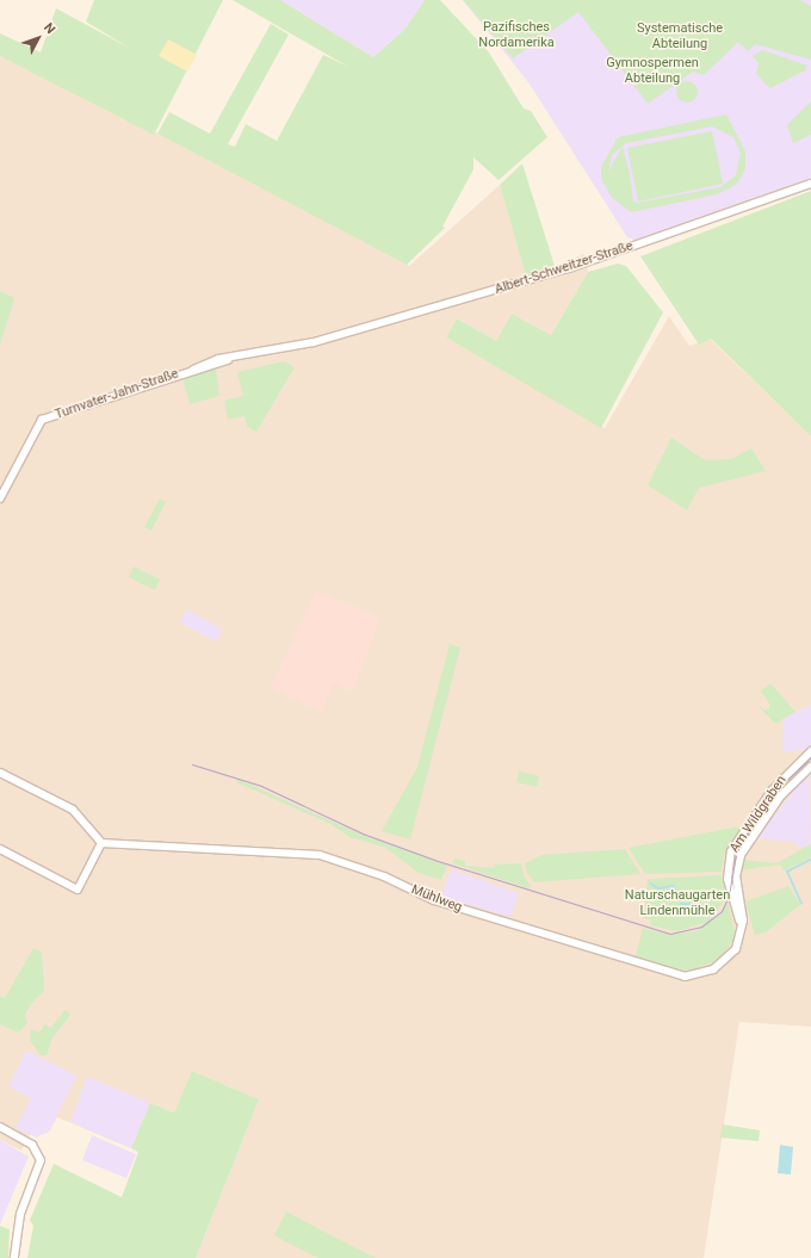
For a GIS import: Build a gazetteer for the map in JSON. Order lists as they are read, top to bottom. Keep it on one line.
{"streets":{"street":["Albert-Schweitzer-Straße","Turnvater-Jahn-Straße","Am Wildgraben","Mühlweg"]},"crossings":[["Albert-Schweitzer-Straße","Turnvater-Jahn-Straße"],["Am Wildgraben","Mühlweg"]],"parks":["Pazifisches Nordamerika","Systematische Abteilung","Gymnospermen Abteilung","Naturschaugarten Lindenmühle"],"north":"top right"}
